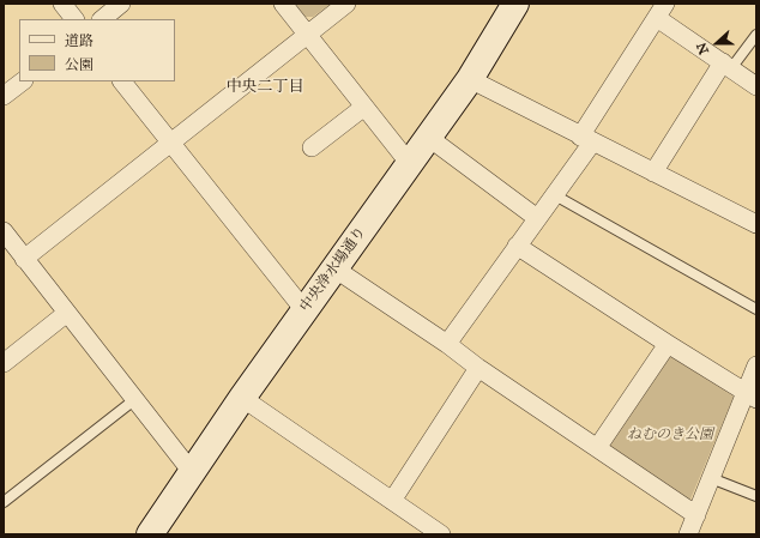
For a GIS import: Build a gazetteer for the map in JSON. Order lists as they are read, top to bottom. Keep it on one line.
{"streets":{"street":["中央浄水場通り"]},"districts":["中央二丁目"],"parks":["ねむのき公園"],"legend":["道路","公園"],"north":"left"}
